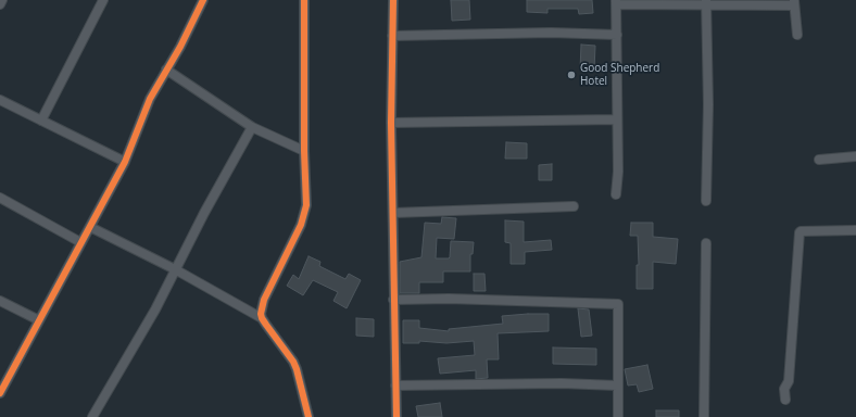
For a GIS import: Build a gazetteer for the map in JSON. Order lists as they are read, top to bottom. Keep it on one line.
{"places":["Good Shepherd Hotel"]}
